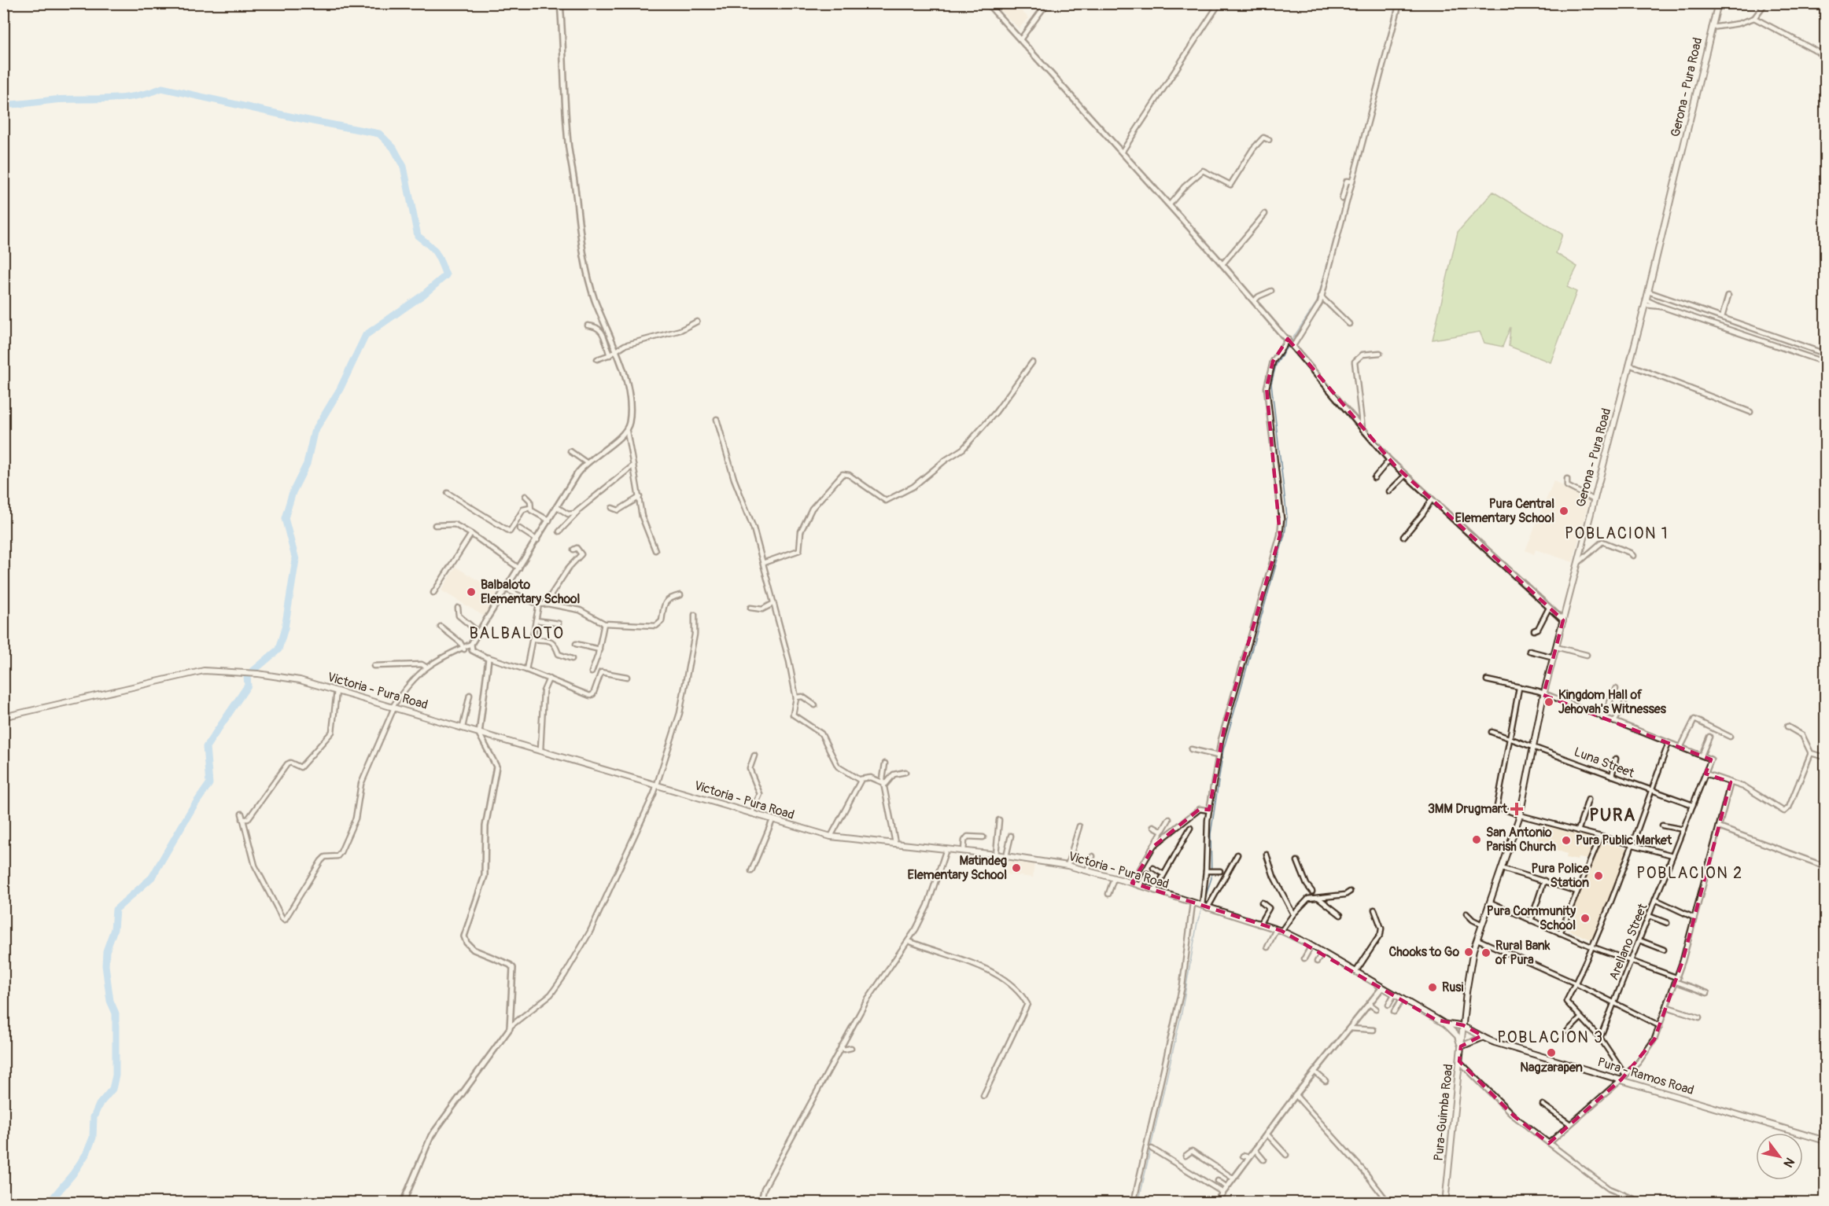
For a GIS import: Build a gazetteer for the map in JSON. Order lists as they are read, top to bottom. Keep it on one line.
{"streets":{"main road":["Gerona - Pura Road","Victoria - Pura Road","Pura - Ramos Road","Pura-Guimba Road"],"street":["Luna Street","Arellano Street"]},"crossings":[["Gerona - Pura Road","Victoria - Pura Road"],["Gerona - Pura Road","Luna Street"],["Gerona - Pura Road","Pura - Ramos Road"],["Gerona - Pura Road","Pura-Guimba Road"],["Victoria - Pura Road","Pura - Ramos Road"],["Victoria - Pura Road","Pura-Guimba Road"],["Luna Street","Arellano Street"],["Pura - Ramos Road","Pura-Guimba Road"]],"districts":["POBLACION 1","BALBALOTO","PURA","POBLACION 2","POBLACION 3"],"places":{"other":["Pura Central Elementary School","Balbaloto Elementary School","Kingdom Hall of Jehovah's Witnesses","San Antonio Parish Church","Pura Public Market","Matindeg Elementary School","Pura Police Station","Pura Community School","Chooks to Go","Rural Bank of Pura","Rusi","Nagzarapen"],"health":["3MM Drugmart"]},"north":"bottom right"}
